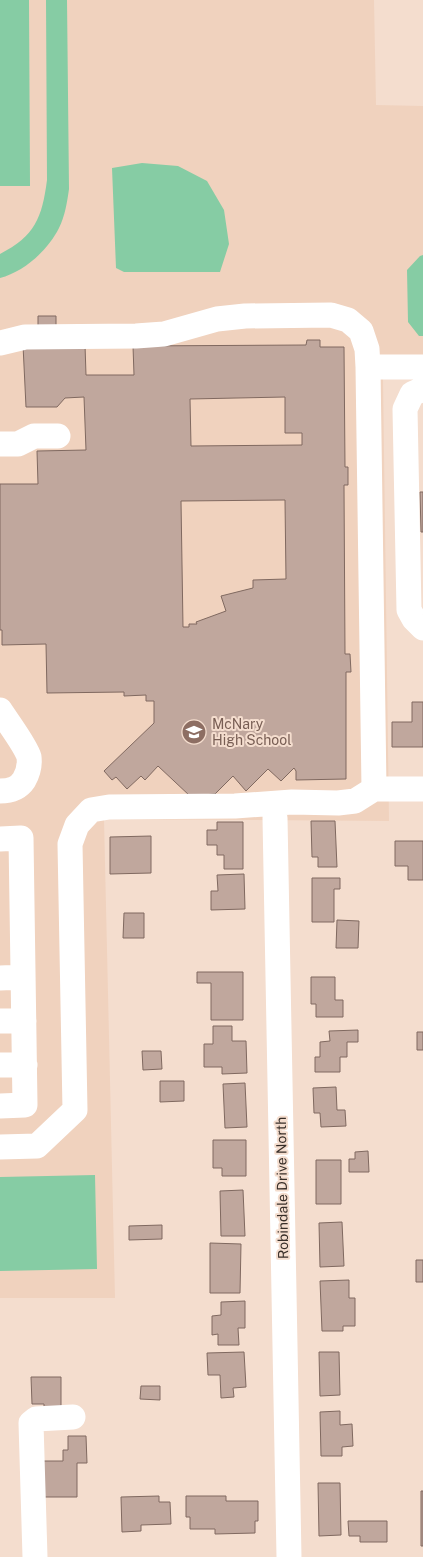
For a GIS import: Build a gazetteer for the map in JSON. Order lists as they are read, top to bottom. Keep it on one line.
{"streets":{"street":["Robindale Drive North"]},"places":{"school or university":["McNary High School"]}}
